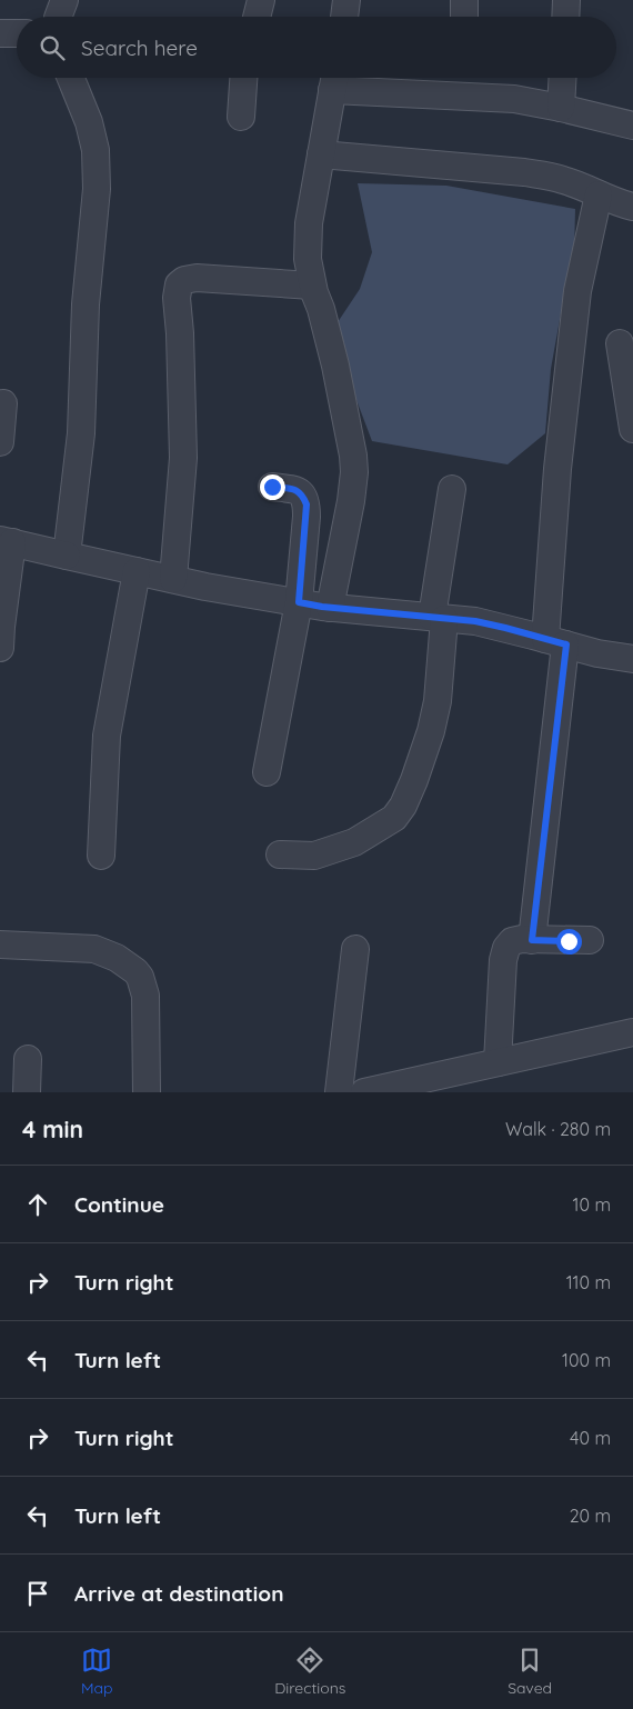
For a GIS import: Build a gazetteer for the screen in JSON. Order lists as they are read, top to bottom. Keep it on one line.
{"page":{"search":"Search here","heading":["4 min","Walk · 280 m"],"list":[["Continue","10 m"],["Turn right","110 m"],["Turn left","100 m"],["Turn right","40 m"],["Turn left","20 m"],"Arrive at destination"],"nav":["Map","Directions","Saved"]}}
